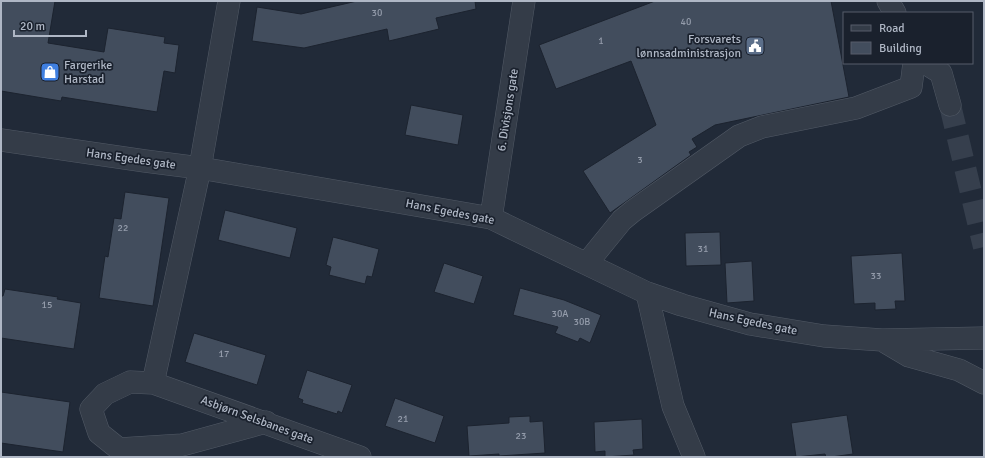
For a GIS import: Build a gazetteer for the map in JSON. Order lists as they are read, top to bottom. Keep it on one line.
{"streets":{"street":["6. Divisjons gate","Hans Egedes gate","Asbjørn Selsbanes gate"]},"crossings":[["6. Divisjons gate","Hans Egedes gate"]],"places":{"public building":["Forsvarets lønnsadministrasjon"],"shop":["Fargerike Harstad"]},"house_numbers":["30","40","1","3","22","31","33","15","30A","30B","17","21","23"],"legend":["Road","Building"],"scale_bar":"20 m"}
